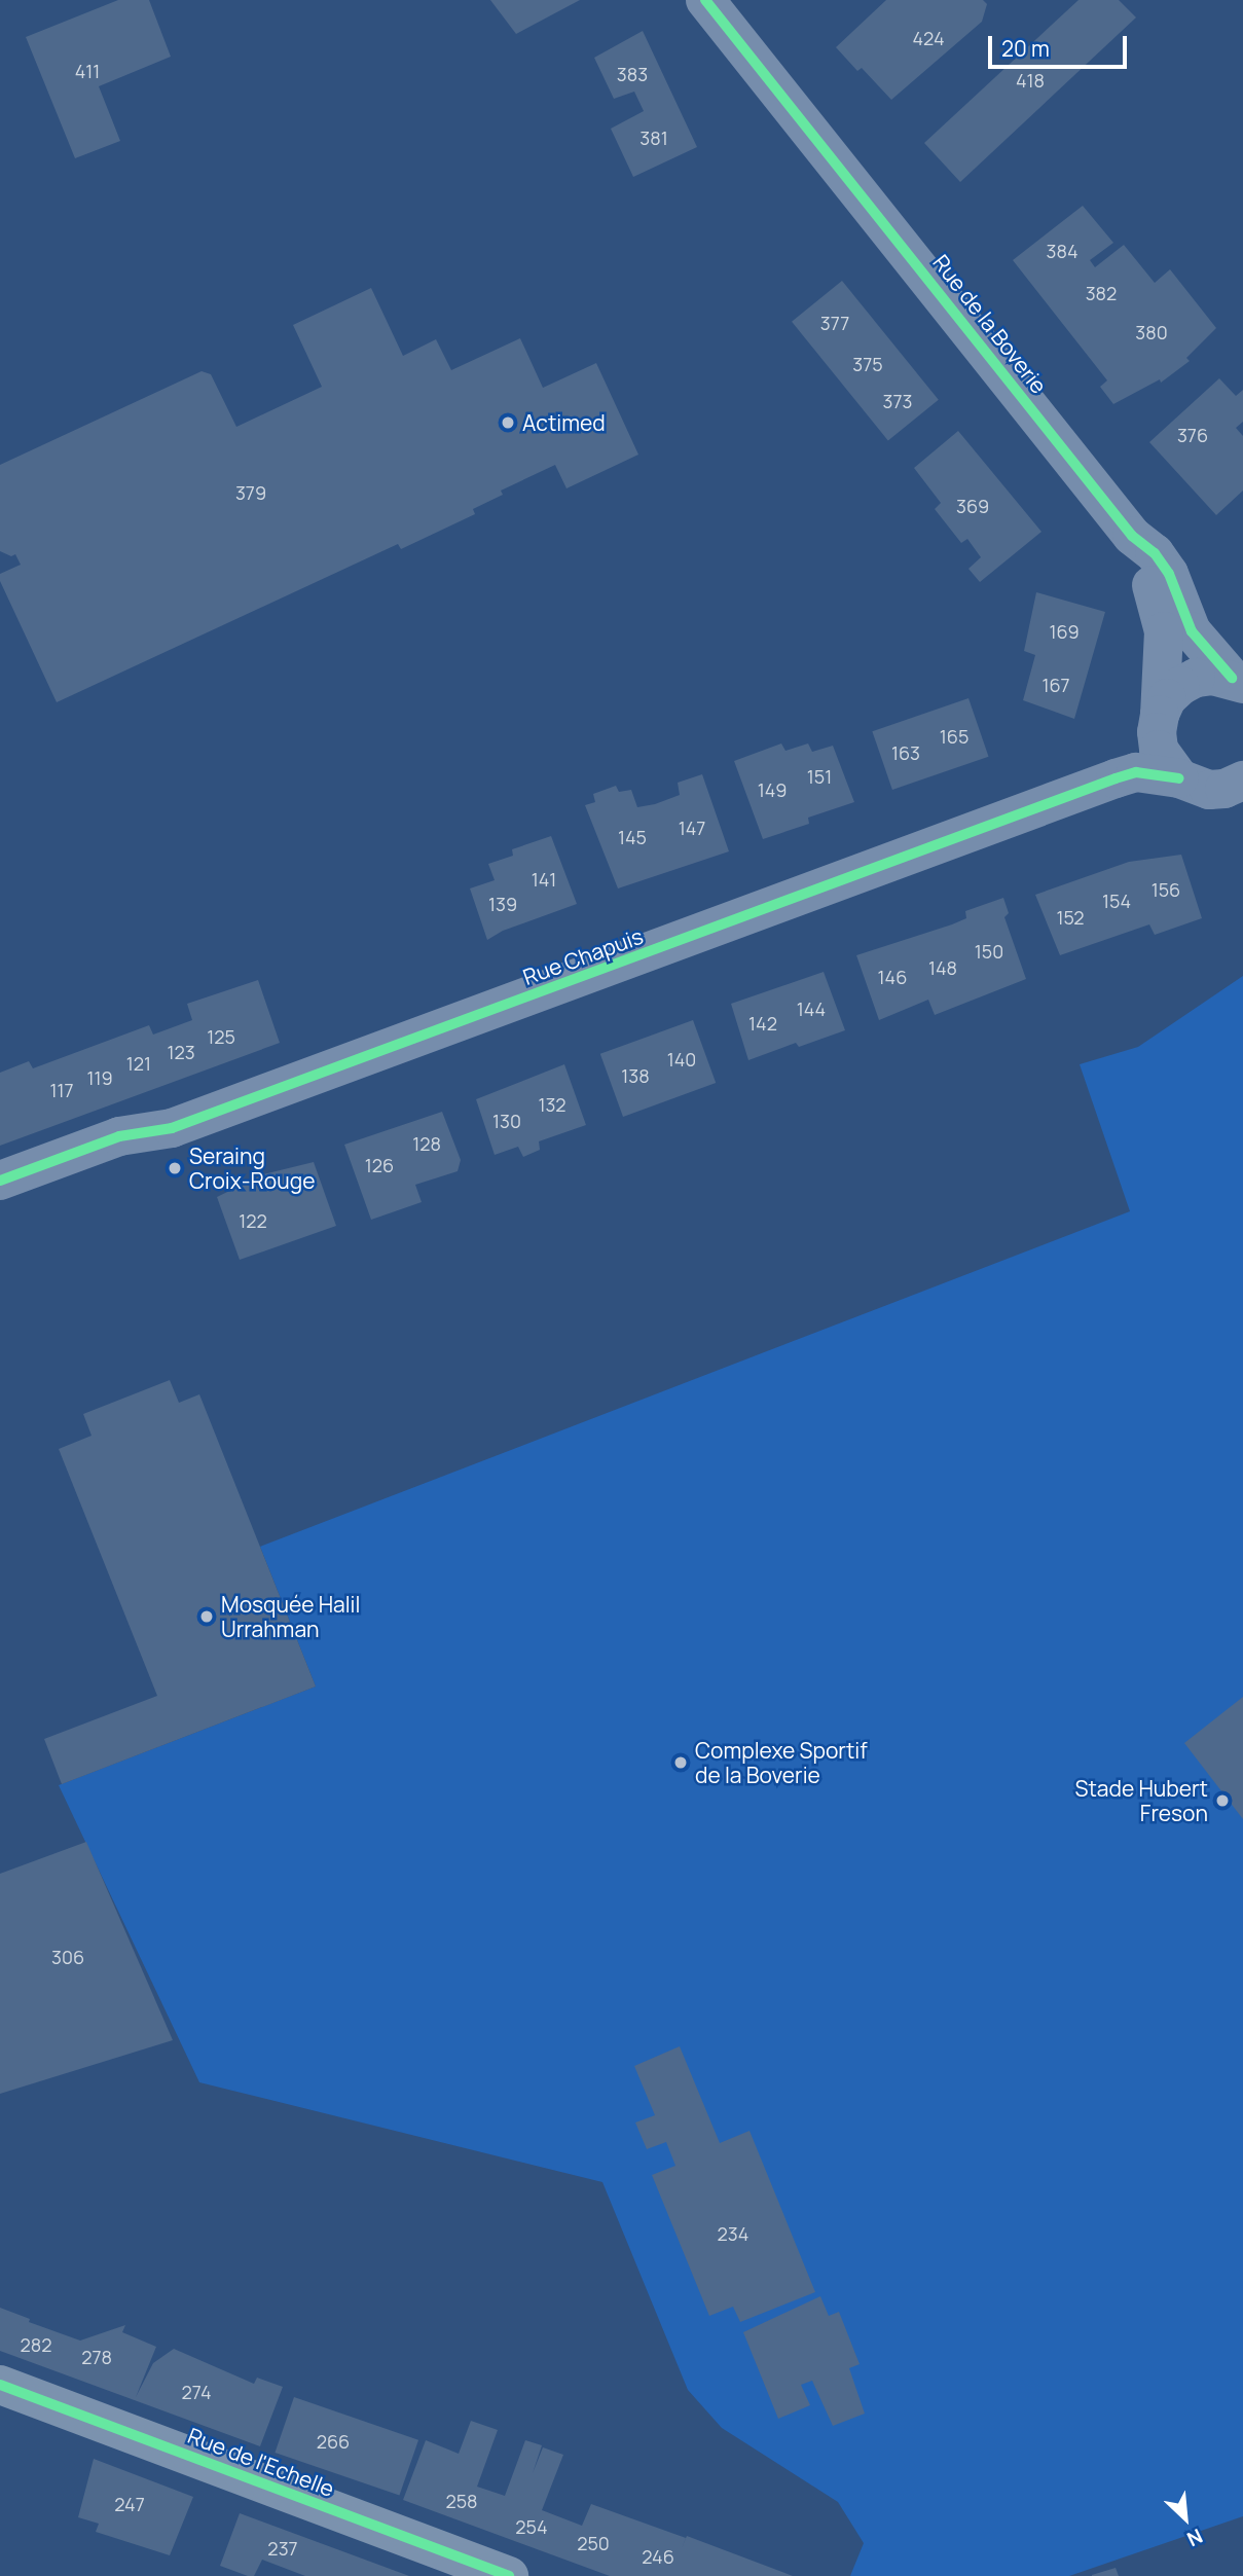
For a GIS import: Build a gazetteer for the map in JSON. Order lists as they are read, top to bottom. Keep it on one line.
{"streets":{"street":["Rue de la Boverie","Rue Chapuis","Rue de l'Echelle"]},"crossings":[["Rue de la Boverie","Rue Chapuis"]],"places":["Actimed","Seraing Croix-Rouge","Mosquée Halil Urrahman","Complexe Sportif de la Boverie","Stade Hubert Freson"],"house_numbers":["424","411","383","418","381","384","382","377","380","375","373","376","379","369","169","167","165","163","151","149","147","145","141","156","154","139","152","150","148","146","144","142","125","123","140","121","138","119","117","132","130","128","126","122","306","234","282","278","274","266","258","247","254","250","237","246"],"scale_bar":"20 m","north":"bottom right"}
